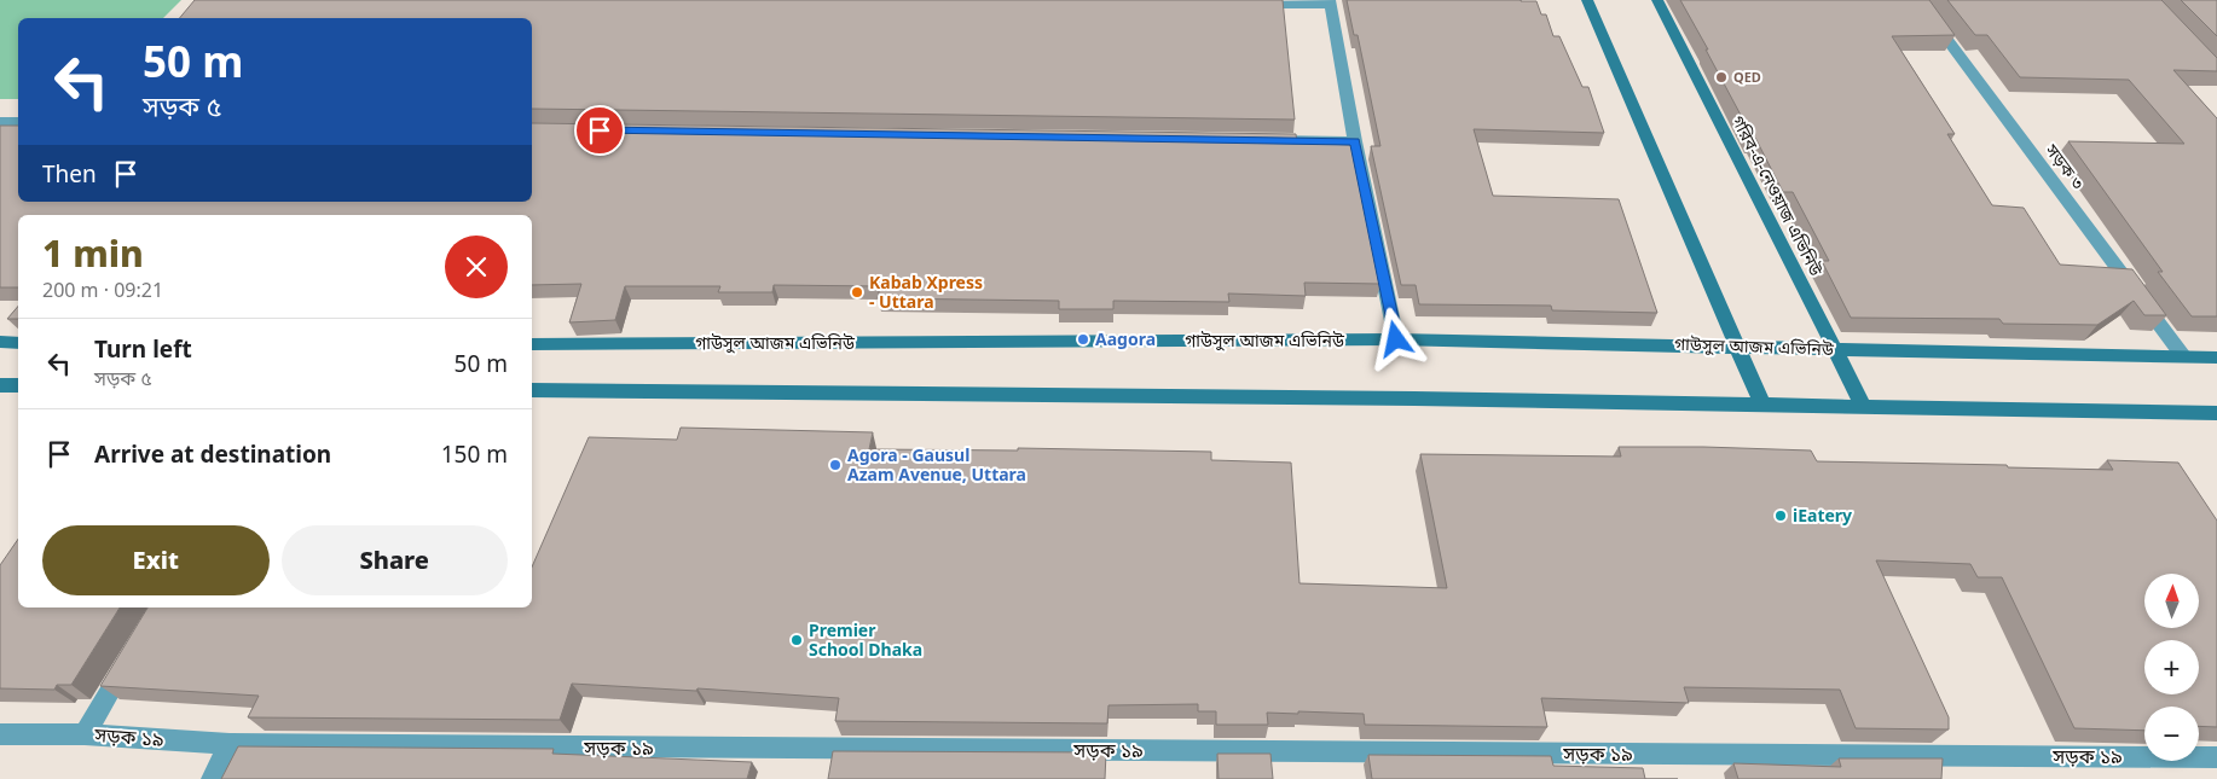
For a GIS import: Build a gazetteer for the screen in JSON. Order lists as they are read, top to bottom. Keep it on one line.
{"streets":{"street":["সড়ক ৩","গরিব-এ-নেওয়াজ এভিনিউ","গাউসুল আজম এভিনিউ","সড়ক ১৯"]},"crossings":[["সড়ক ৩","গাউসুল আজম এভিনিউ"],["গরিব-এ-নেওয়াজ এভিনিউ","গাউসুল আজম এভিনিউ"]],"places":["QED","Kabab Xpress - Uttara","Aagora","Agora - Gausul Azam Avenue, Uttara","iEatery","Premier School Dhaka"],"north":"top","page":{"turn":["50 m","সড়ক ৫"],"then":"Then","heading":["1 min","200 m · 09:21"],"list":[{"name":"Turn left","note":"সড়ক ৫","value":"50 m"},{"name":"Arrive at destination","value":"150 m"}],"buttons":["Exit","Share"],"map_buttons":["+","−"]}}
